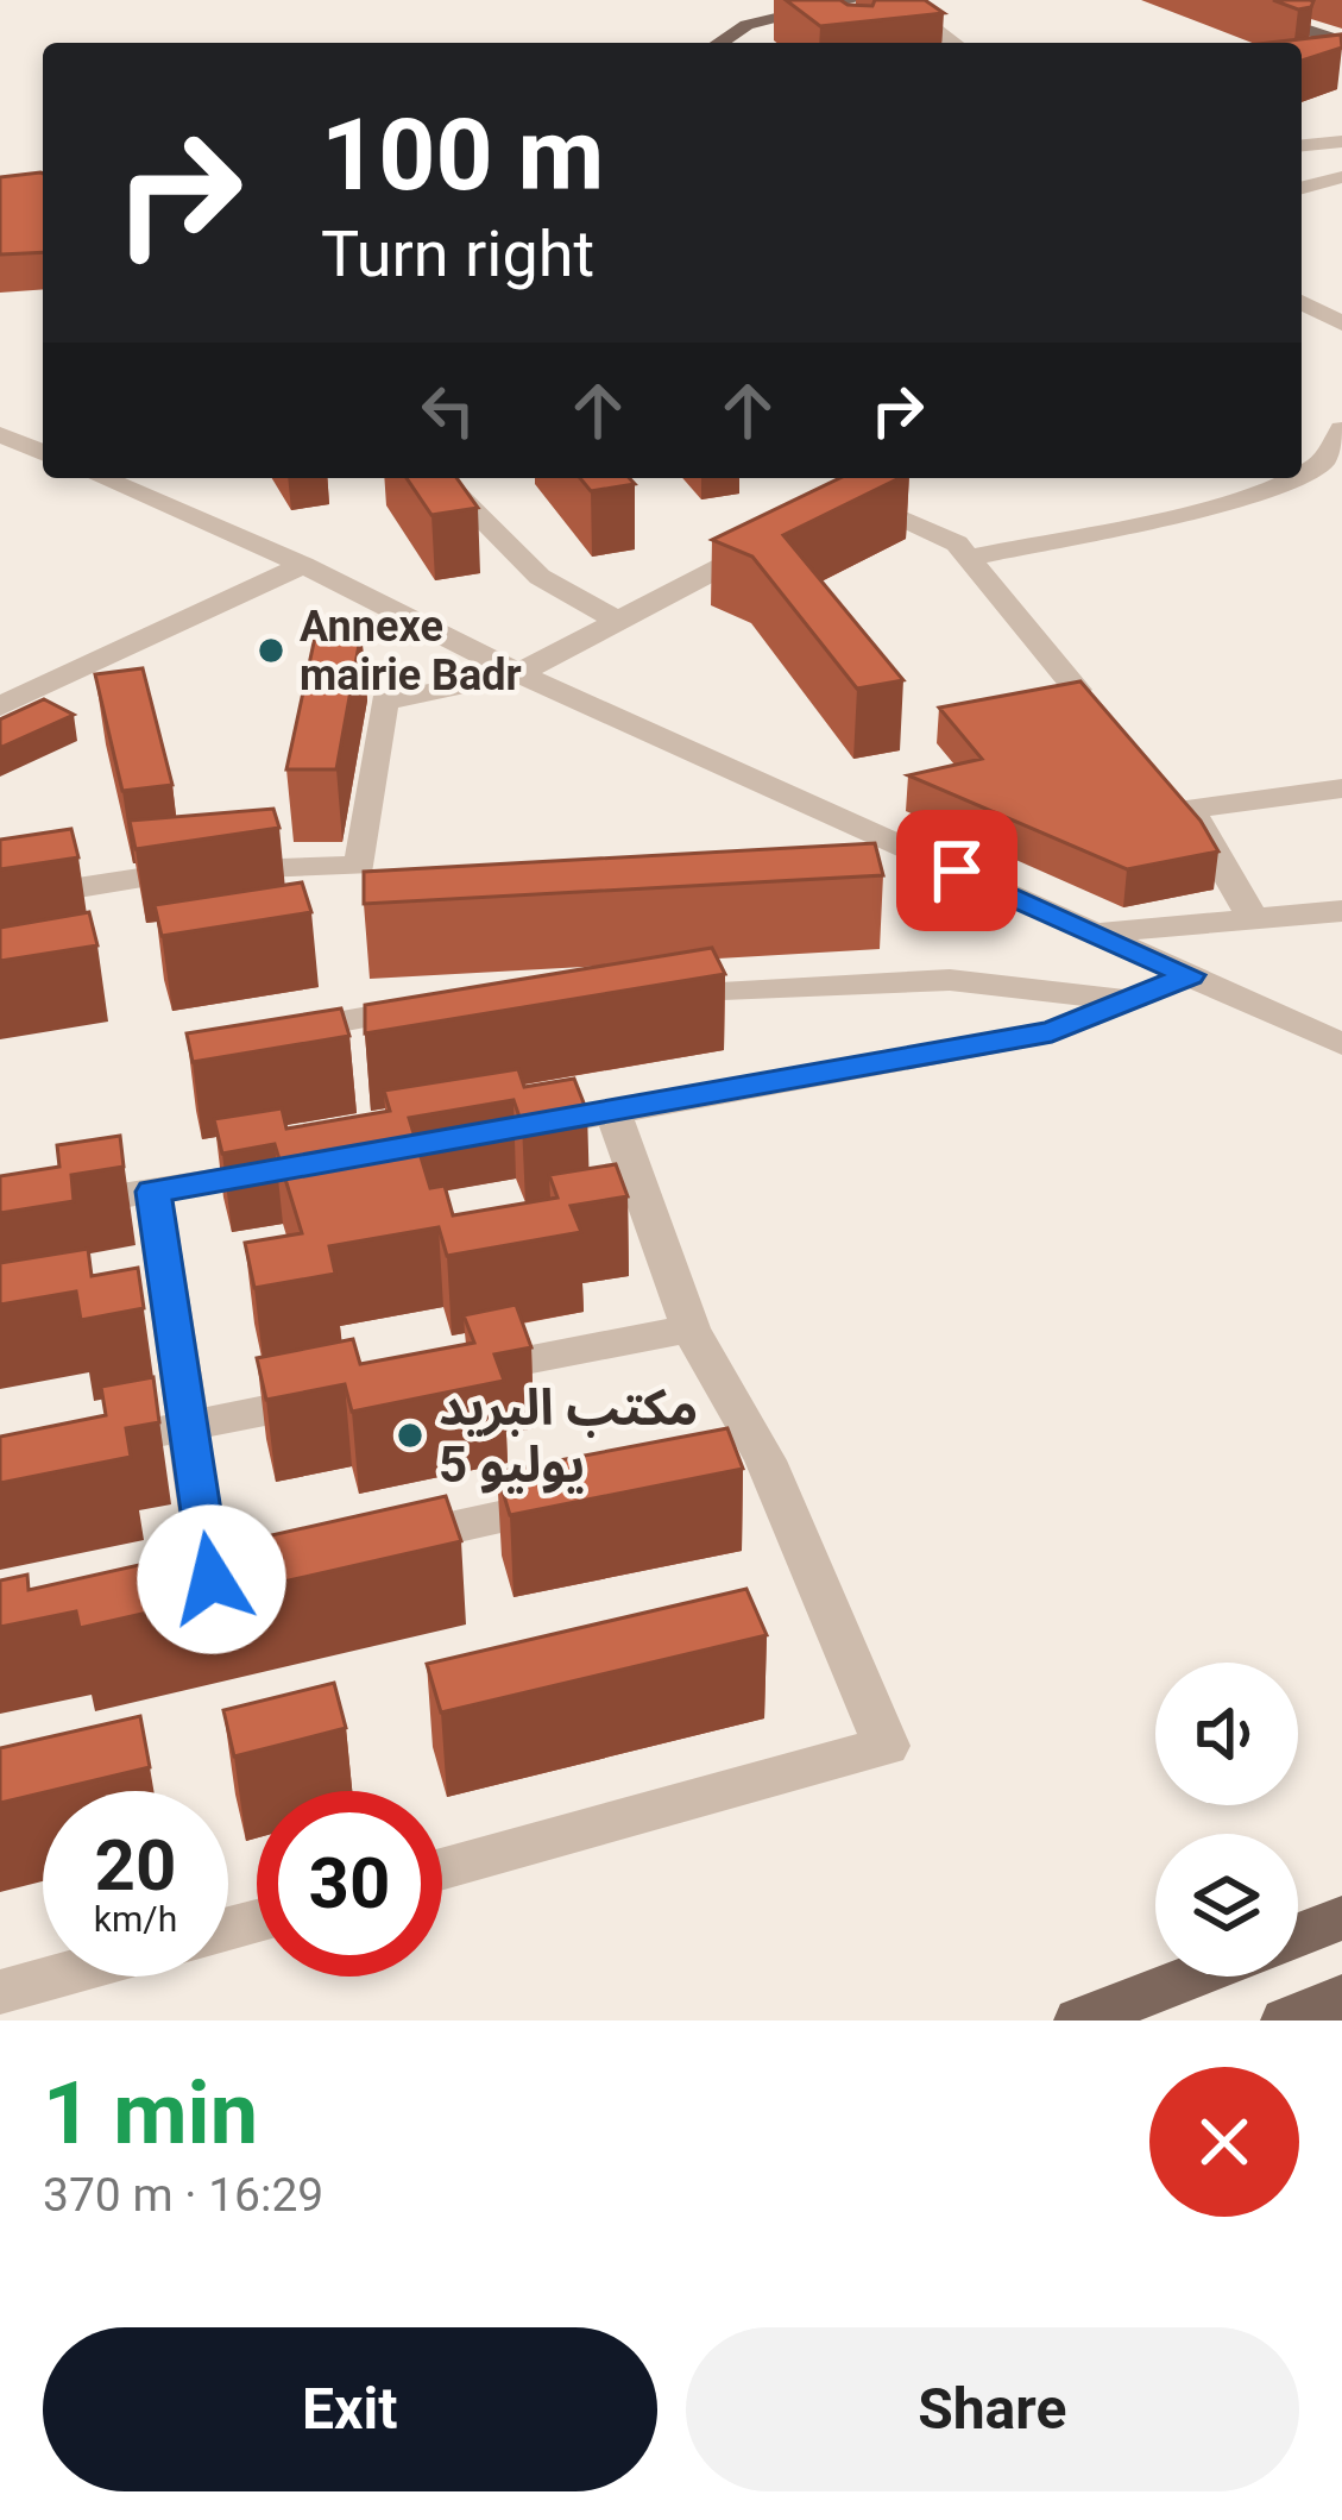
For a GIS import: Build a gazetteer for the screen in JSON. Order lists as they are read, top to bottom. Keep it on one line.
{"places":["Annexe mairie Badr","مكتب البريد 5 يوليو"],"page":{"turn":["100 m","Turn right"],"speed":"20 km/h","limit":"30","heading":["1 min","370 m · 16:29"],"buttons":["Exit","Share"]}}
